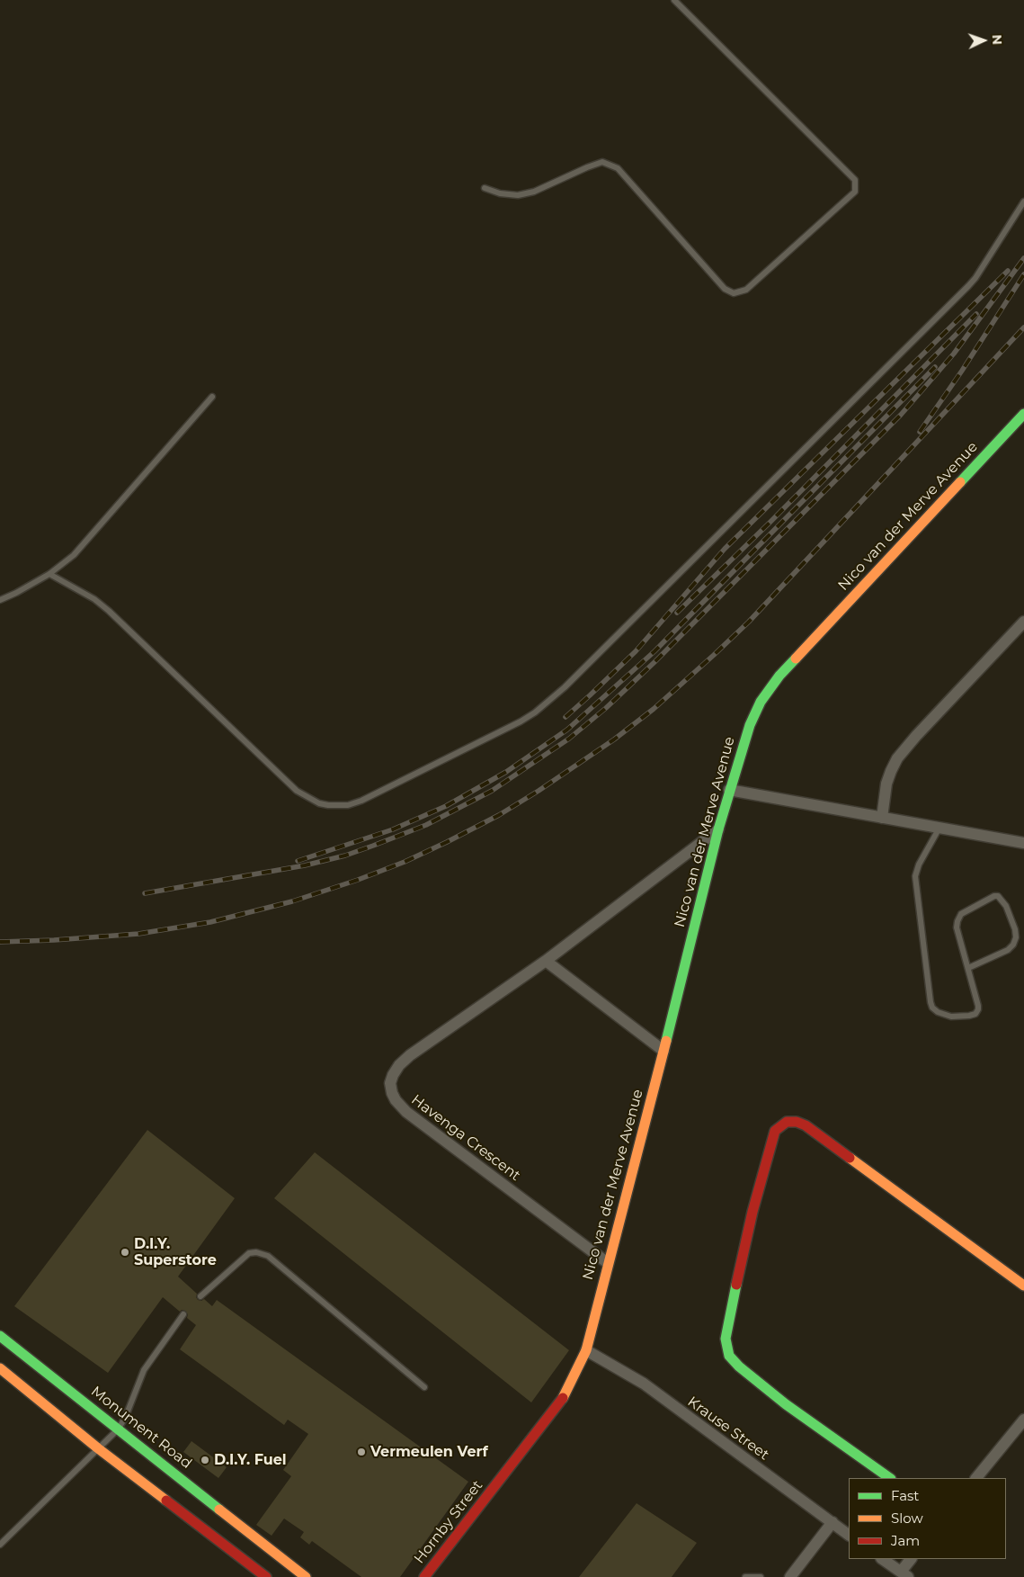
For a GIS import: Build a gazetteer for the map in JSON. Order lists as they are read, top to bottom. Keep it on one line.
{"streets":{"street":["Nico van der Merve Avenue","Havenga Crescent","Monument Road","Krause Street","Hornby Street"]},"crossings":[["Nico van der Merve Avenue","Havenga Crescent"],["Nico van der Merve Avenue","Krause Street"],["Nico van der Merve Avenue","Hornby Street"],["Krause Street","Hornby Street"]],"places":["D.I.Y. Superstore","Vermeulen Verf","D.I.Y. Fuel"],"legend":["Fast","Slow","Jam"],"north":"right"}
